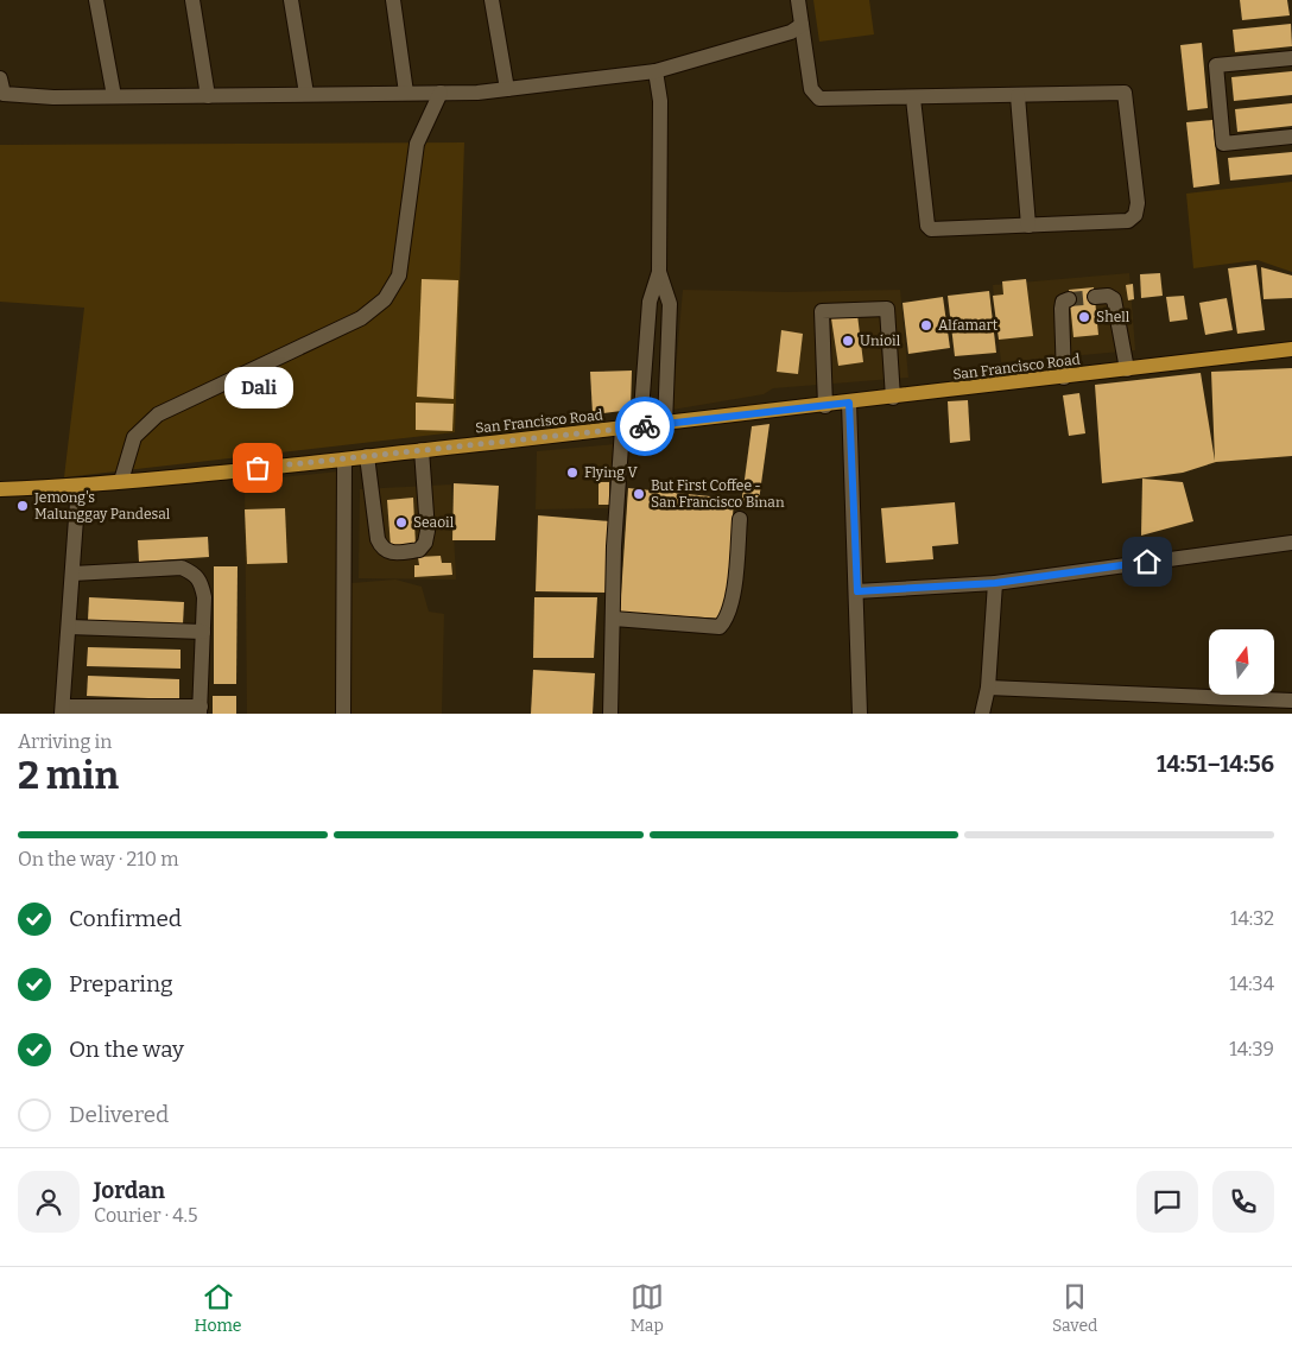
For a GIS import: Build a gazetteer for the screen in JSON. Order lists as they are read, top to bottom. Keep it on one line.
{"streets":{"main road":["San Francisco Road"]},"places":["Shell","Alfamart","Unioil","Dali","Flying V","But First Coffee - San Francisco Binan","Jemong's Malunggay Pandesal","Seaoil"],"north":"top","page":{"bubble":"Dali","heading":["2 min","Arriving in","14:51–14:56"],"panel":["Jordan","Courier · 4.5"],"bar":"On the way · 210 m","list":[["Confirmed","14:32"],["Preparing","14:34"],["On the way","14:39"],"Delivered"],"tabs":["Home","Map","Saved"]}}
